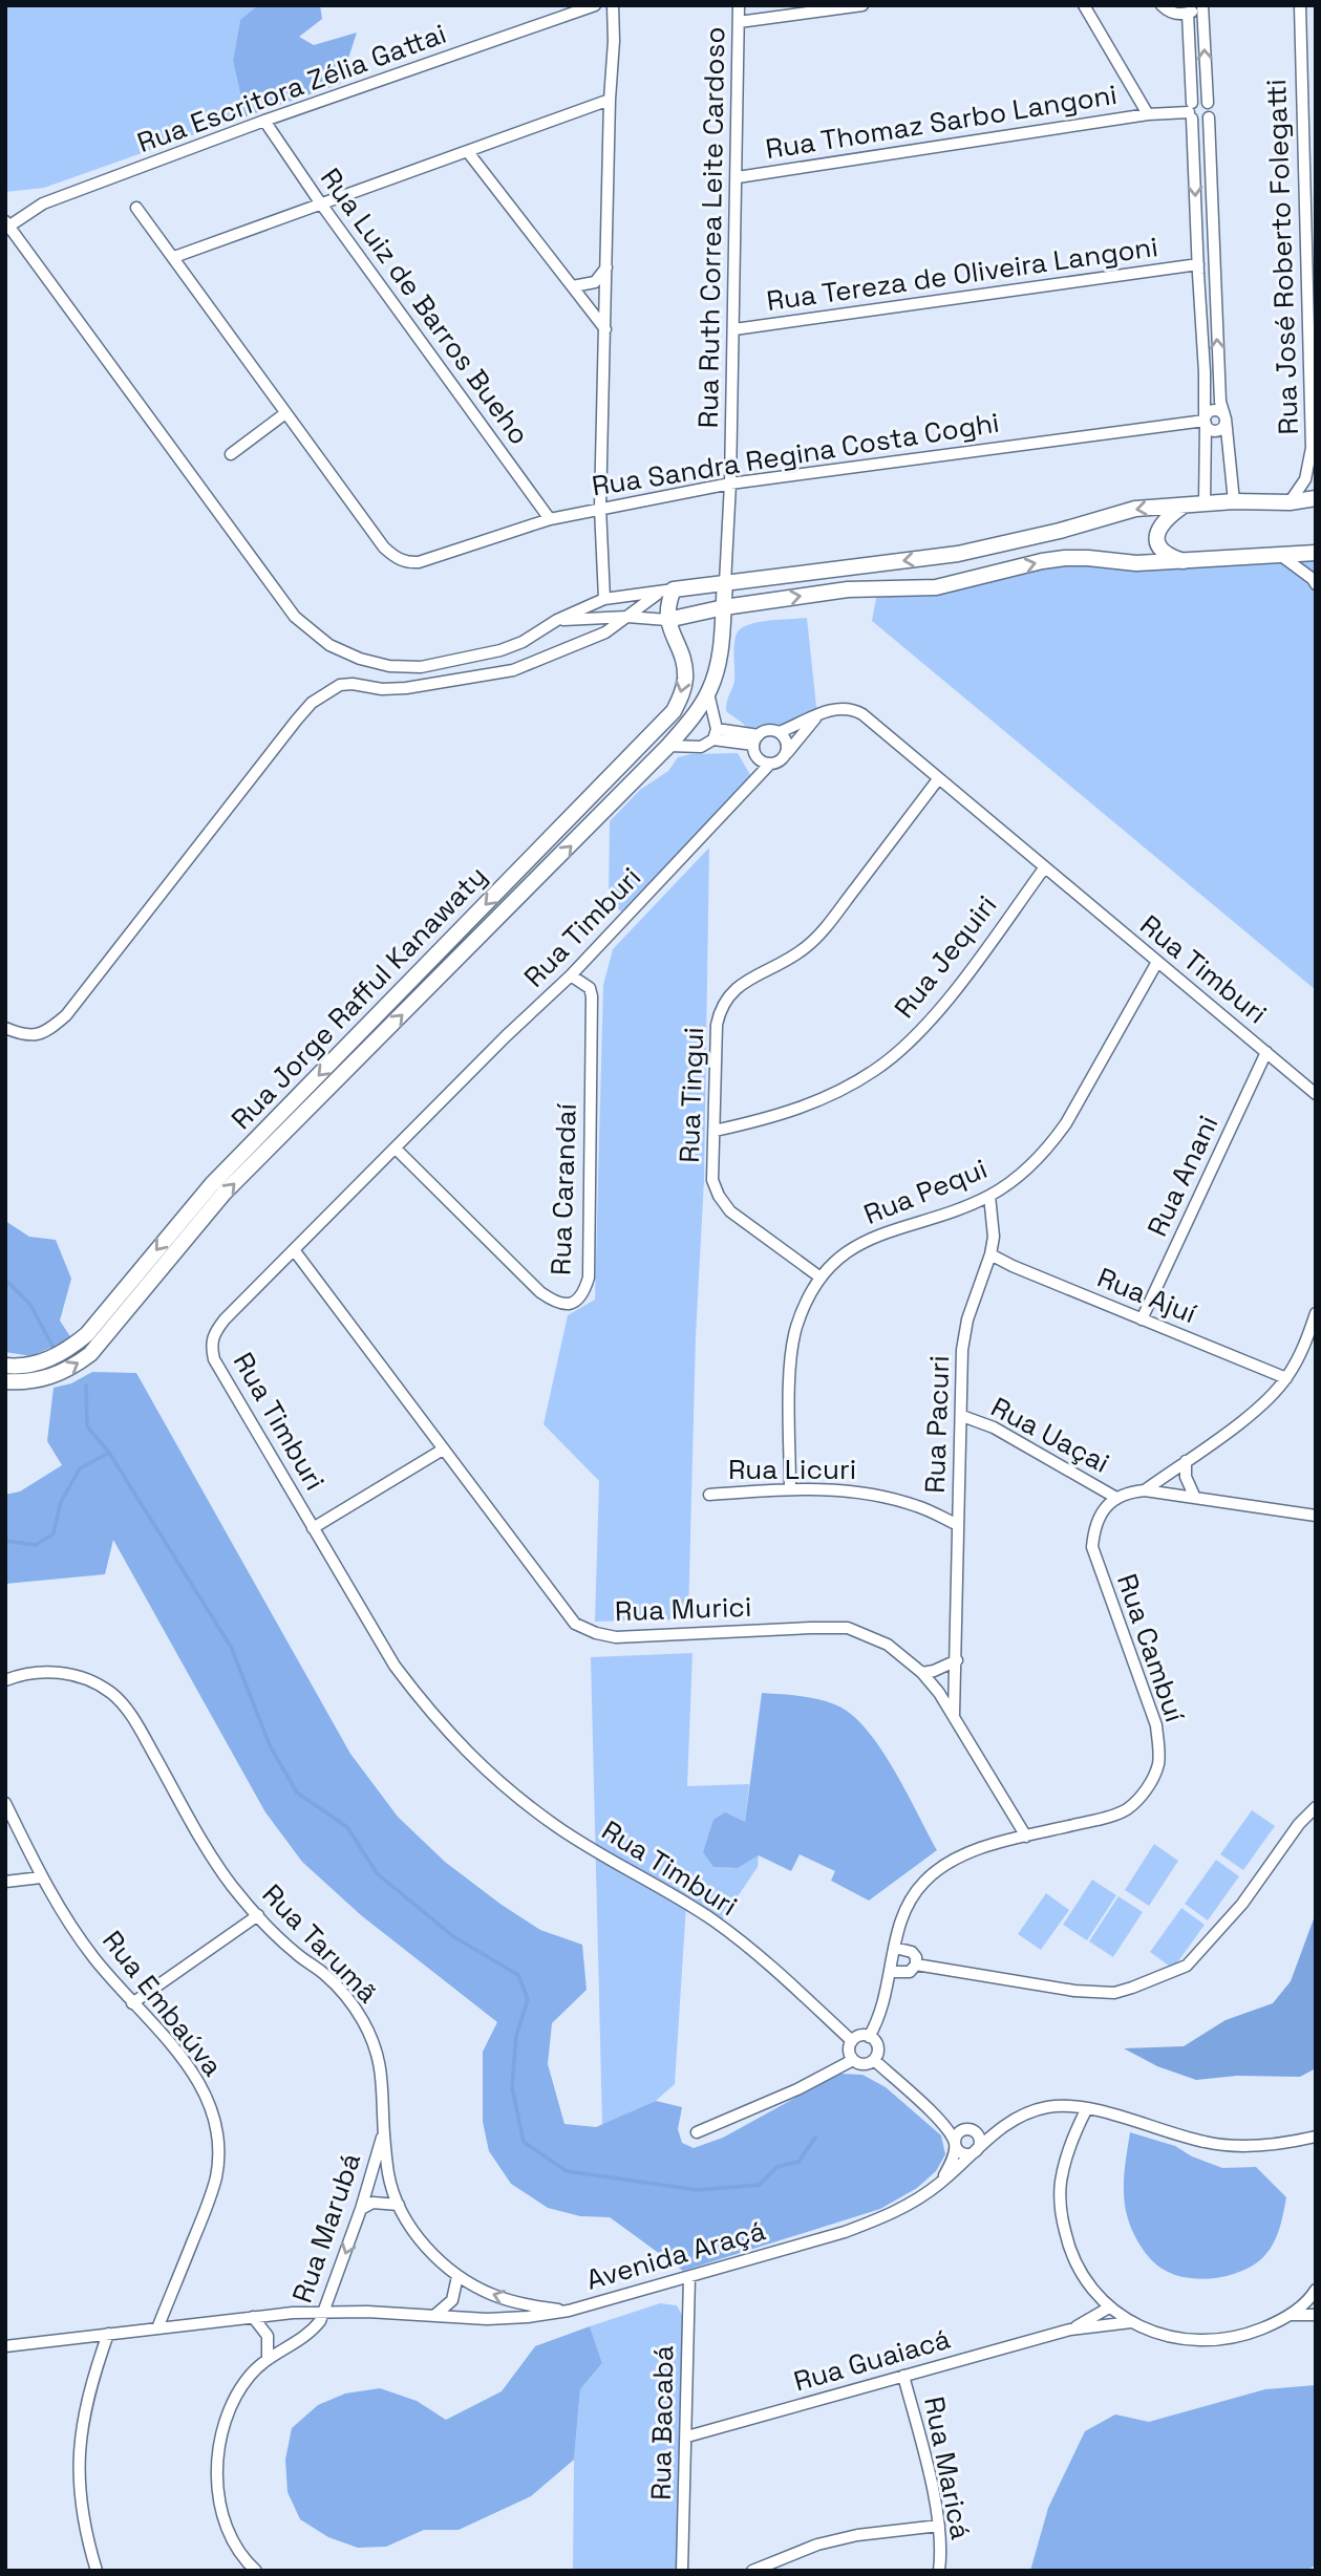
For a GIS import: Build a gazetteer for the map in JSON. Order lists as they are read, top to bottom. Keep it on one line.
{"streets":{"main road":["Rua Jorge Rafful Kanawaty"],"street":["Rua Escritora Zélia Gattai","Rua Thomaz Sarbo Langoni","Rua Ruth Correa Leite Cardoso","Rua José Roberto Folegatti","Rua Tereza de Oliveira Langoni","Rua Luiz de Barros Bueho","Rua Sandra Regina Costa Coghi","Rua Timburi","Rua Jequiri","Rua Tingui","Rua Anani","Rua Carandaí","Rua Pequi","Rua Ajuí","Rua Pacuri","Rua Uaçai","Rua Licuri","Rua Murici","Rua Cambuí","Rua Tarumã","Rua Embaúva","Rua Marubá","Avenida Araçá","Rua Guaiacá","Rua Bacabá","Rua Maricá"]},"crossings":[["Rua Escritora Zélia Gattai","Rua Luiz de Barros Bueho"],["Rua Thomaz Sarbo Langoni","Rua Ruth Correa Leite Cardoso"],["Rua Ruth Correa Leite Cardoso","Rua Tereza de Oliveira Langoni"],["Rua Ruth Correa Leite Cardoso","Rua Sandra Regina Costa Coghi"],["Rua Ruth Correa Leite Cardoso","Rua Jorge Rafful Kanawaty"],["Rua Luiz de Barros Bueho","Rua Sandra Regina Costa Coghi"],["Rua Timburi","Rua Jequiri"],["Rua Timburi","Rua Tingui"],["Rua Timburi","Rua Anani"],["Rua Timburi","Rua Carandaí"],["Rua Timburi","Rua Pequi"],["Rua Timburi","Rua Murici"],["Rua Jequiri","Rua Tingui"],["Rua Tingui","Rua Pequi"],["Rua Anani","Rua Ajuí"],["Rua Pequi","Rua Pacuri"],["Rua Pequi","Rua Licuri"],["Rua Ajuí","Rua Pacuri"],["Rua Pacuri","Rua Uaçai"],["Rua Pacuri","Rua Licuri"],["Rua Pacuri","Rua Murici"],["Rua Uaçai","Rua Cambuí"],["Rua Murici","Rua Cambuí"],["Rua Tarumã","Rua Marubá"],["Rua Tarumã","Avenida Araçá"],["Rua Embaúva","Avenida Araçá"],["Rua Marubá","Avenida Araçá"],["Avenida Araçá","Rua Bacabá"],["Rua Guaiacá","Rua Bacabá"],["Rua Guaiacá","Rua Maricá"]]}
